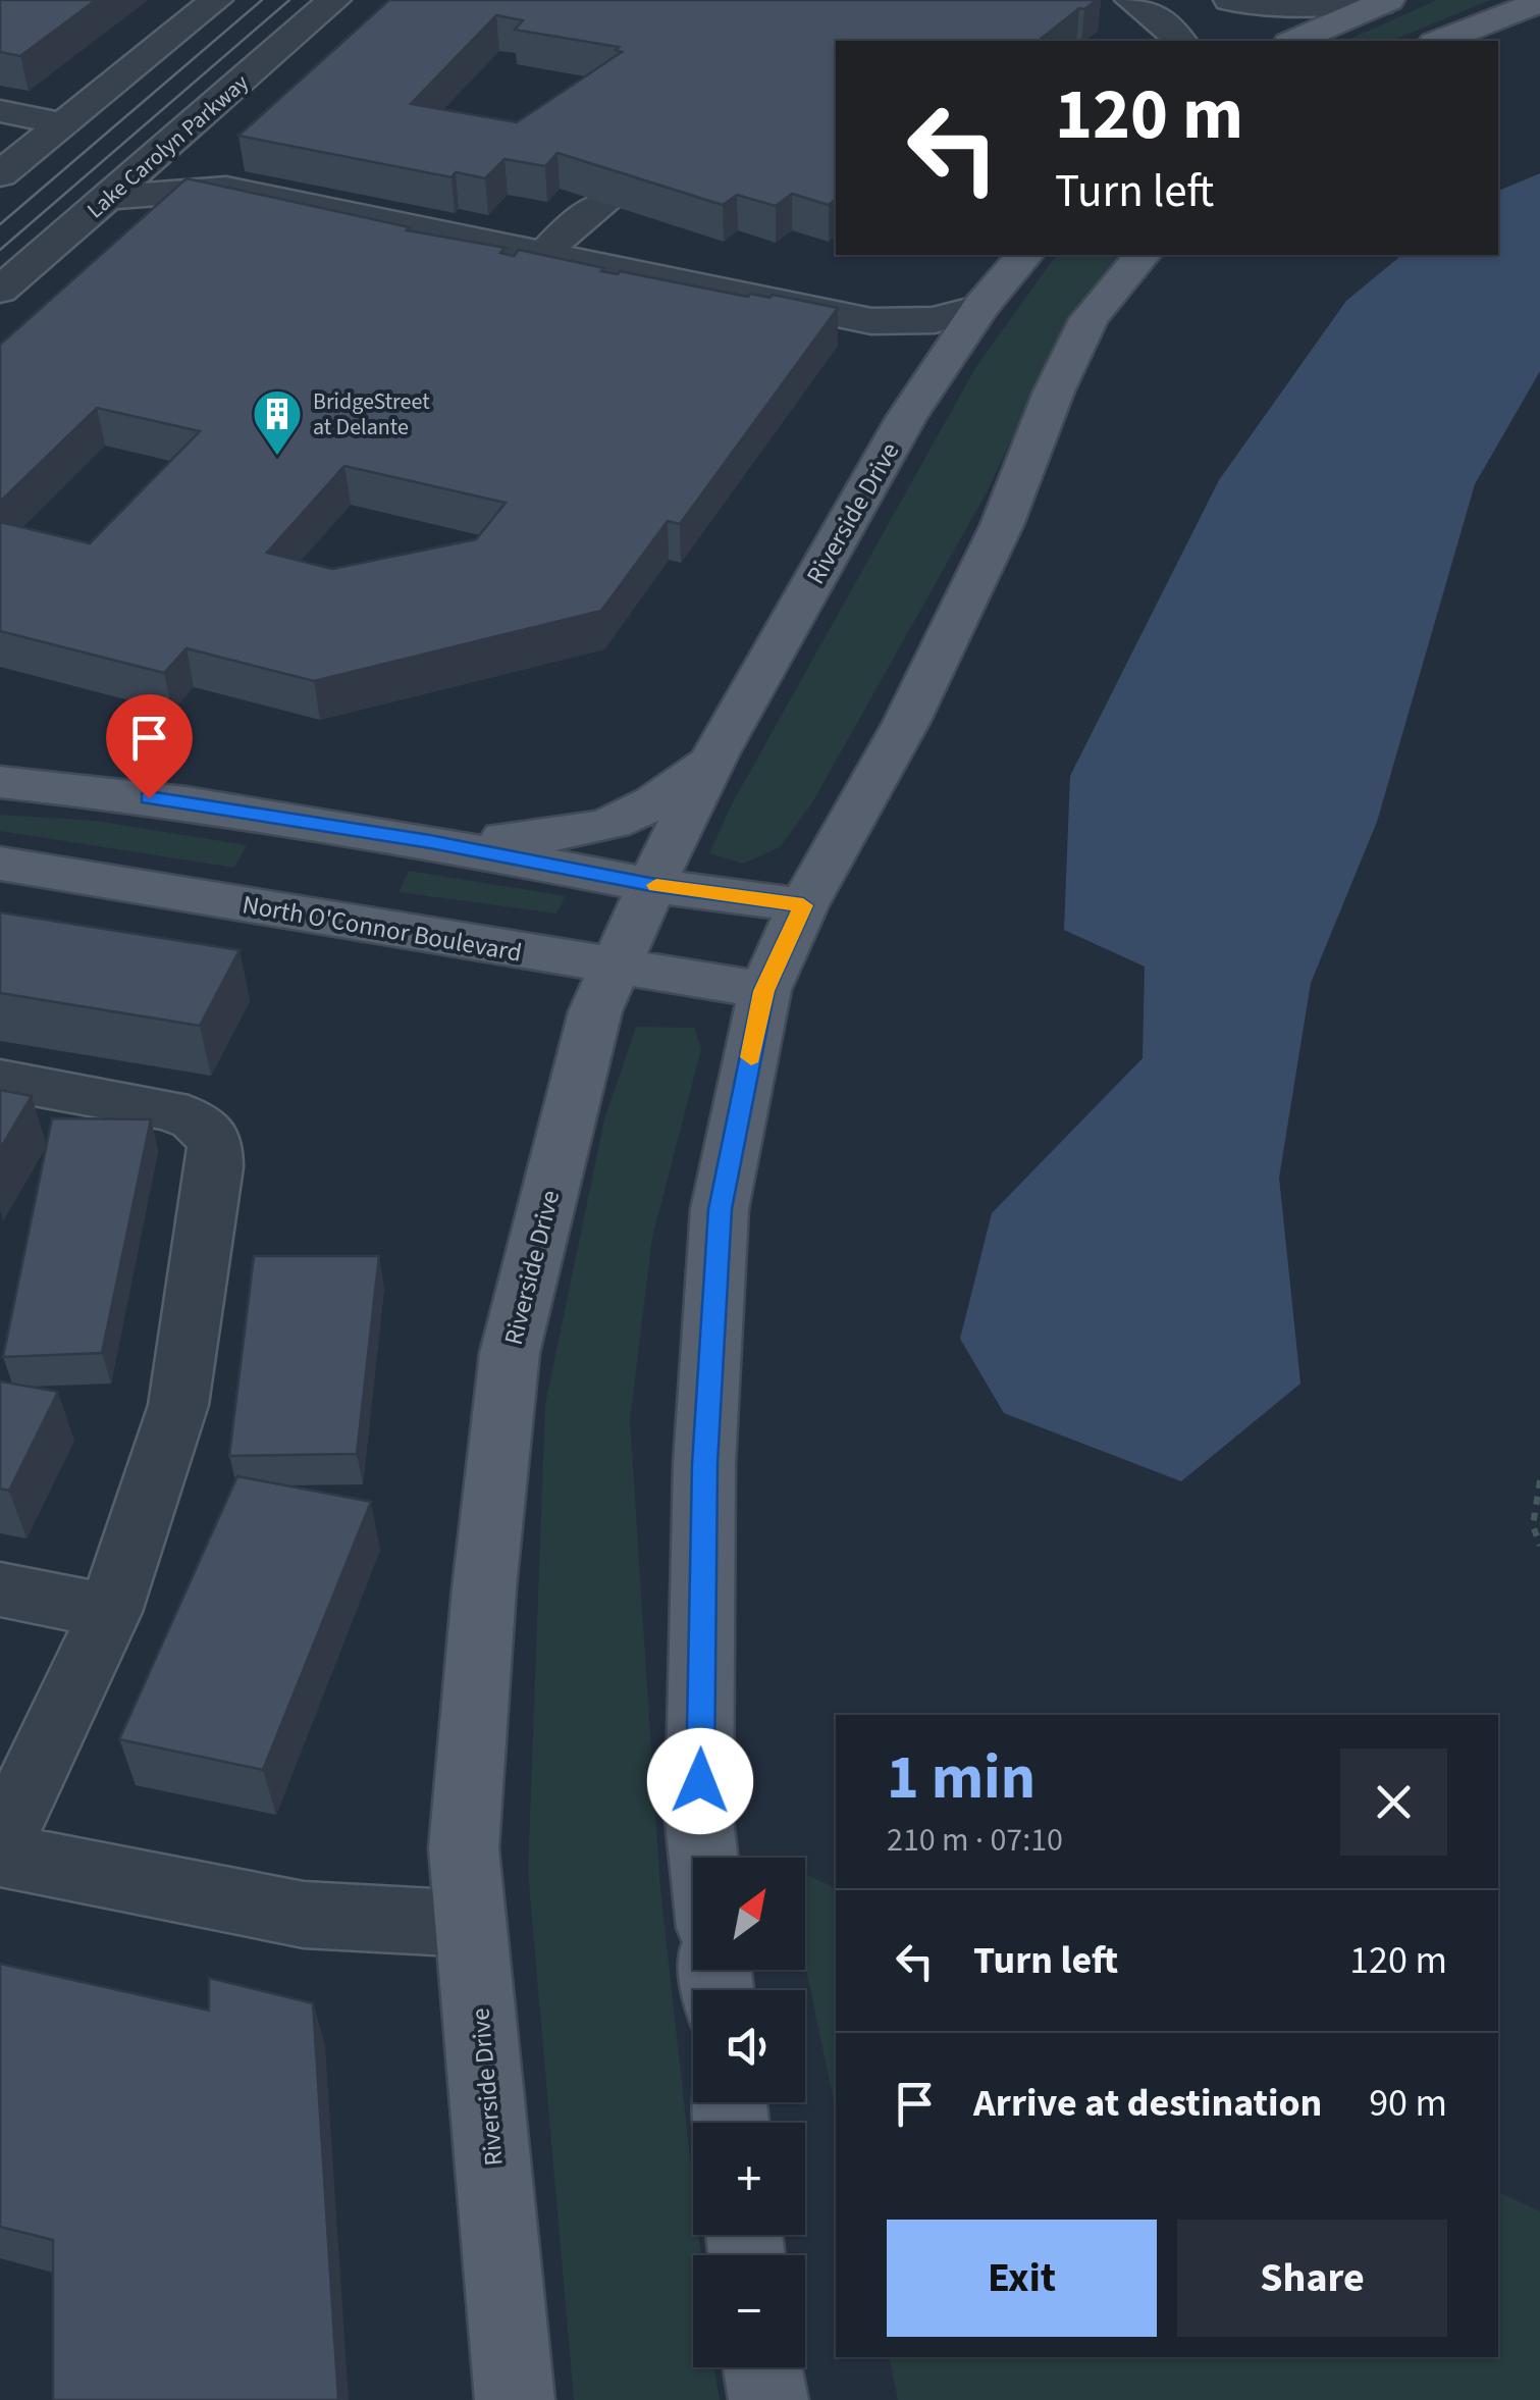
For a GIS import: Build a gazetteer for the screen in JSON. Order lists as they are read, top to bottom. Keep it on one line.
{"streets":{"main road":["Riverside Drive","North O'Connor Boulevard"],"street":["Lake Carolyn Parkway"]},"crossings":[["Riverside Drive","North O'Connor Boulevard"]],"places":{"building":["BridgeStreet at Delante"]},"north":"top right","page":{"turn":["120 m","Turn left"],"heading":["1 min","210 m · 07:10"],"map_buttons":["+","−"],"list":[{"name":"Turn left","value":"120 m"},{"name":"Arrive at destination","value":"90 m"}],"buttons":["Exit","Share"]}}
